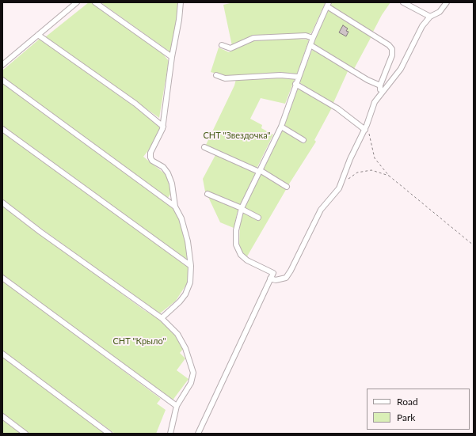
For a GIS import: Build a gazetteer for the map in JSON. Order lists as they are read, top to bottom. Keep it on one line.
{"parks":["СНТ \"Звездочка\"","СНТ \"Крыло\""],"legend":["Road","Park"]}
